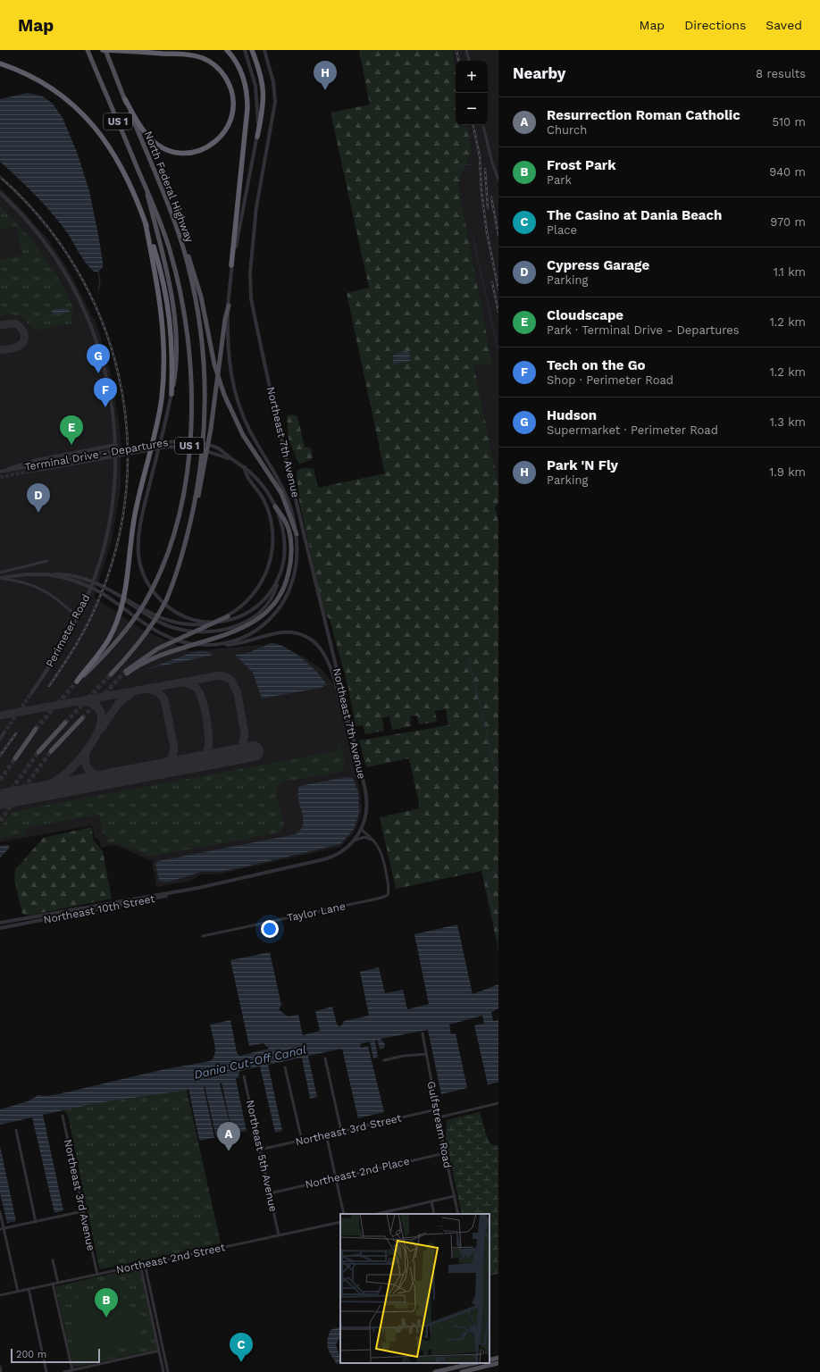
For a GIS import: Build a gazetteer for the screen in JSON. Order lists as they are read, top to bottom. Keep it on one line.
{"streets":{"main road":["US 1","North Federal Highway"],"street":["Northeast 7th Avenue","Terminal Drive - Departures","Perimeter Road","Northeast 10th Street","Taylor Lane","Gulfstream Road","Northeast 3rd Street","Northeast 5th Avenue","Northeast 2nd Place","Northeast 3rd Avenue","Northeast 2nd Street"]},"crossings":[["Northeast 7th Avenue","Northeast 10th Street"],["Gulfstream Road","Northeast 3rd Street"],["Gulfstream Road","Northeast 2nd Place"],["Northeast 3rd Street","Northeast 5th Avenue"],["Northeast 5th Avenue","Northeast 2nd Place"],["Northeast 5th Avenue","Northeast 2nd Street"],["Northeast 3rd Avenue","Northeast 2nd Street"]],"water":["Dania Cut-Off Canal"],"scale_bar":"200 m","page":{"header":"Map","nav":["Map","Directions","Saved"],"heading":["Nearby","8 results"],"map_buttons":["+","−"],"pins":["H","G","F","E","D","A","B","C"],"list":[{"mark":"A","name":"Resurrection Roman Catholic","note":"Church","value":"510 m"},{"mark":"B","name":"Frost Park","note":"Park","value":"940 m"},{"mark":"C","name":"The Casino at Dania Beach","note":"Place","value":"970 m"},{"mark":"D","name":"Cypress Garage","note":"Parking","value":"1.1 km"},{"mark":"E","name":"Cloudscape","note":"Park · Terminal Drive - Departures","value":"1.2 km"},{"mark":"F","name":"Tech on the Go","note":"Shop · Perimeter Road","value":"1.2 km"},{"mark":"G","name":"Hudson","note":"Supermarket · Perimeter Road","value":"1.3 km"},{"mark":"H","name":"Park 'N Fly","note":"Parking","value":"1.9 km"}],"scale":"200 m"}}
